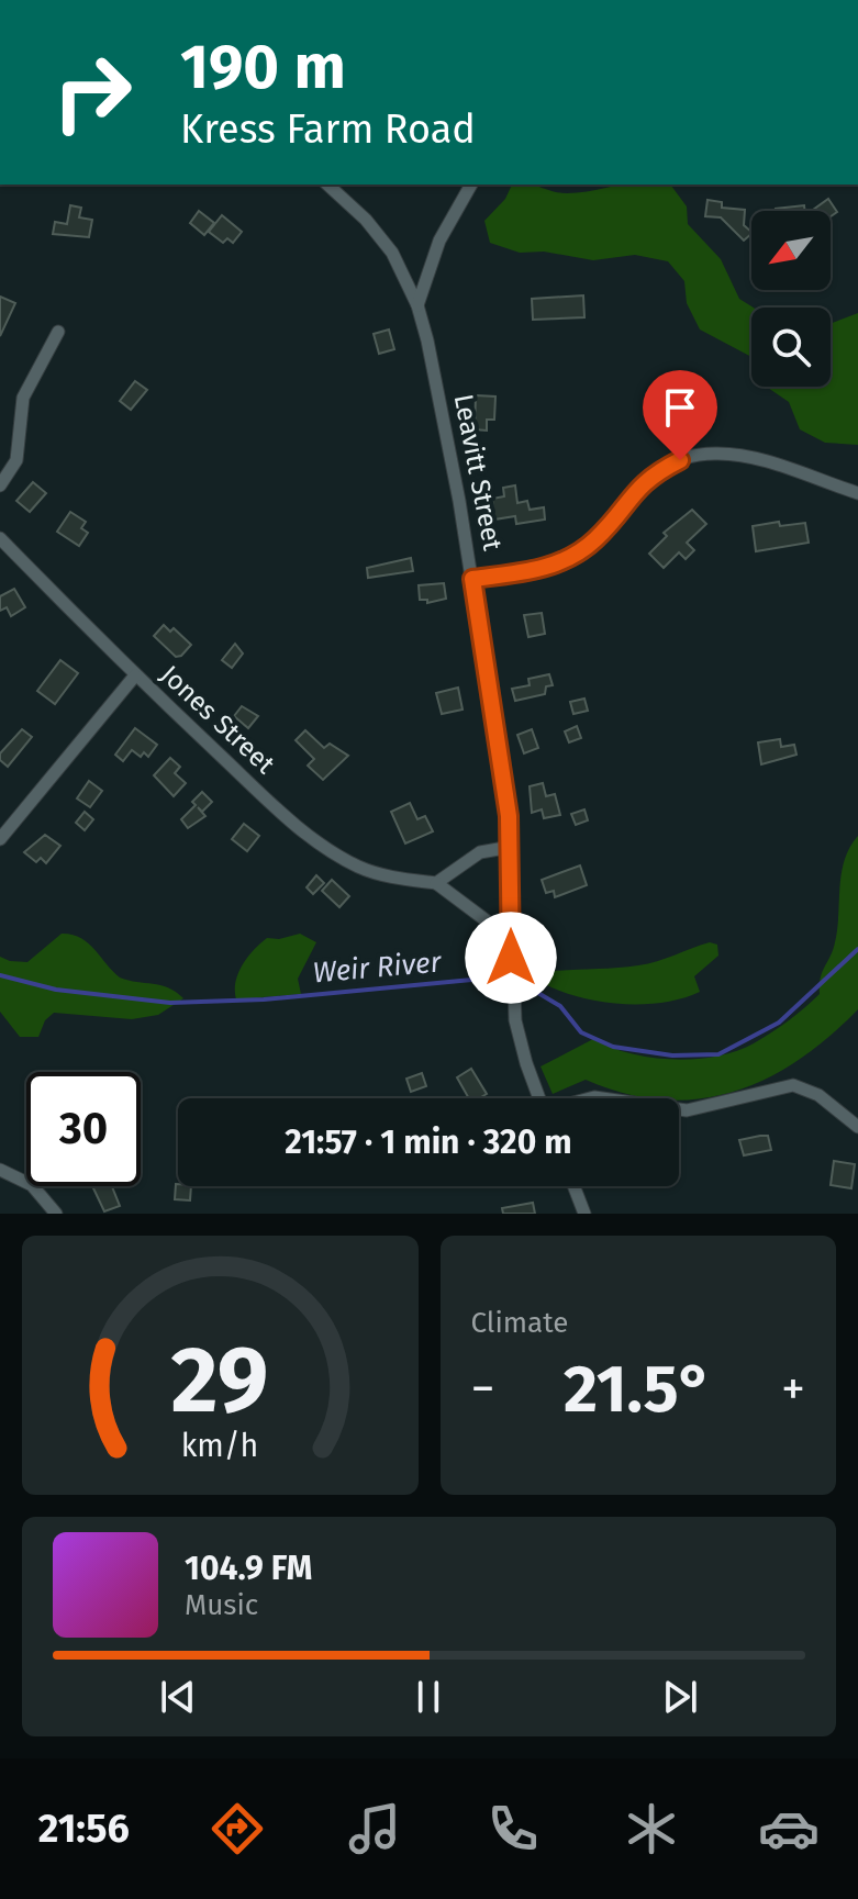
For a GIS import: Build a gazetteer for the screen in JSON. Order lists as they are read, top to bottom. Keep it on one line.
{"streets":{"street":["Leavitt Street","Jones Street"]},"crossings":[["Leavitt Street","Jones Street"]],"water":["Weir River"],"north":"bottom left","page":{"turn":["190 m","Kress Farm Road"],"limit":"30","trip":"21:57 · 1 min · 320 m","tile":"Climate","heat":["−","21.5°","+"],"song":["104.9 FM","Music"],"tabs":"21:56","gauge":["29","km/h"]}}
